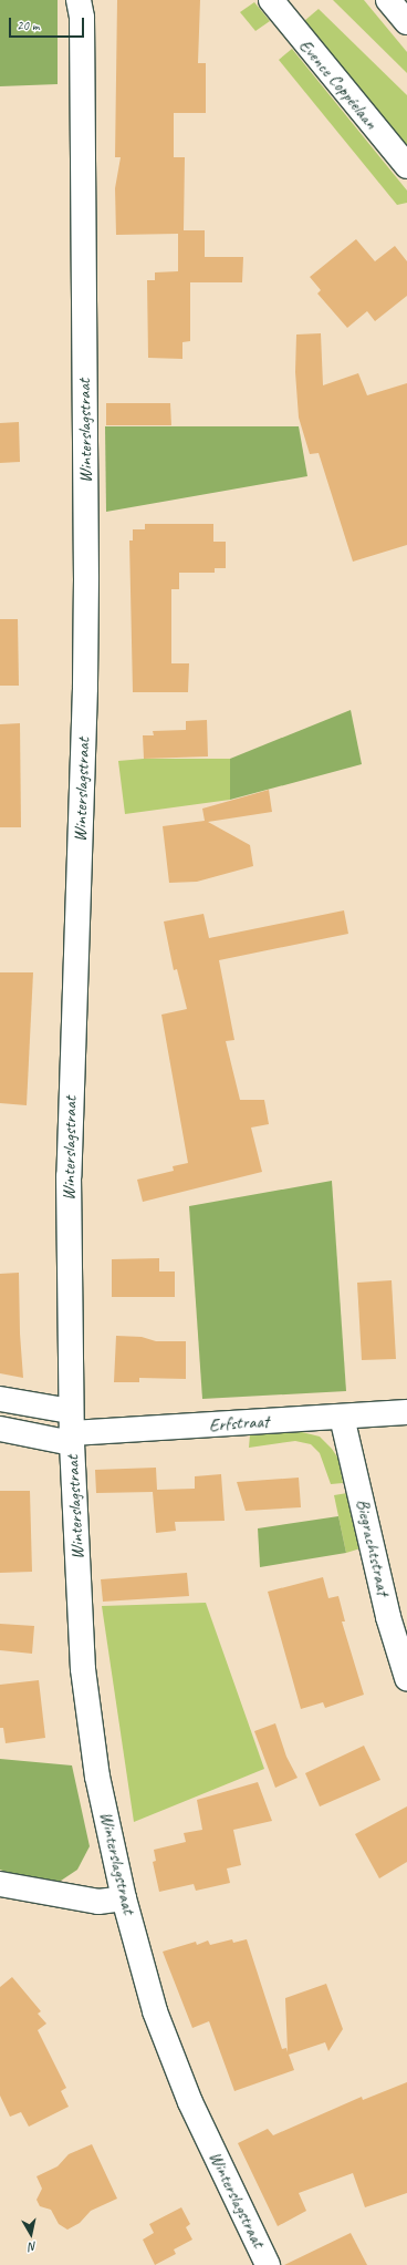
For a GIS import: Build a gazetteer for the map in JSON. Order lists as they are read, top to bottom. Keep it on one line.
{"streets":{"street":["Evence Coppéelaan","Winterslagstraat","Erfstraat","Biegrachtstraat"]},"crossings":[["Winterslagstraat","Erfstraat"],["Erfstraat","Biegrachtstraat"]],"scale_bar":"20 m","north":"bottom"}
